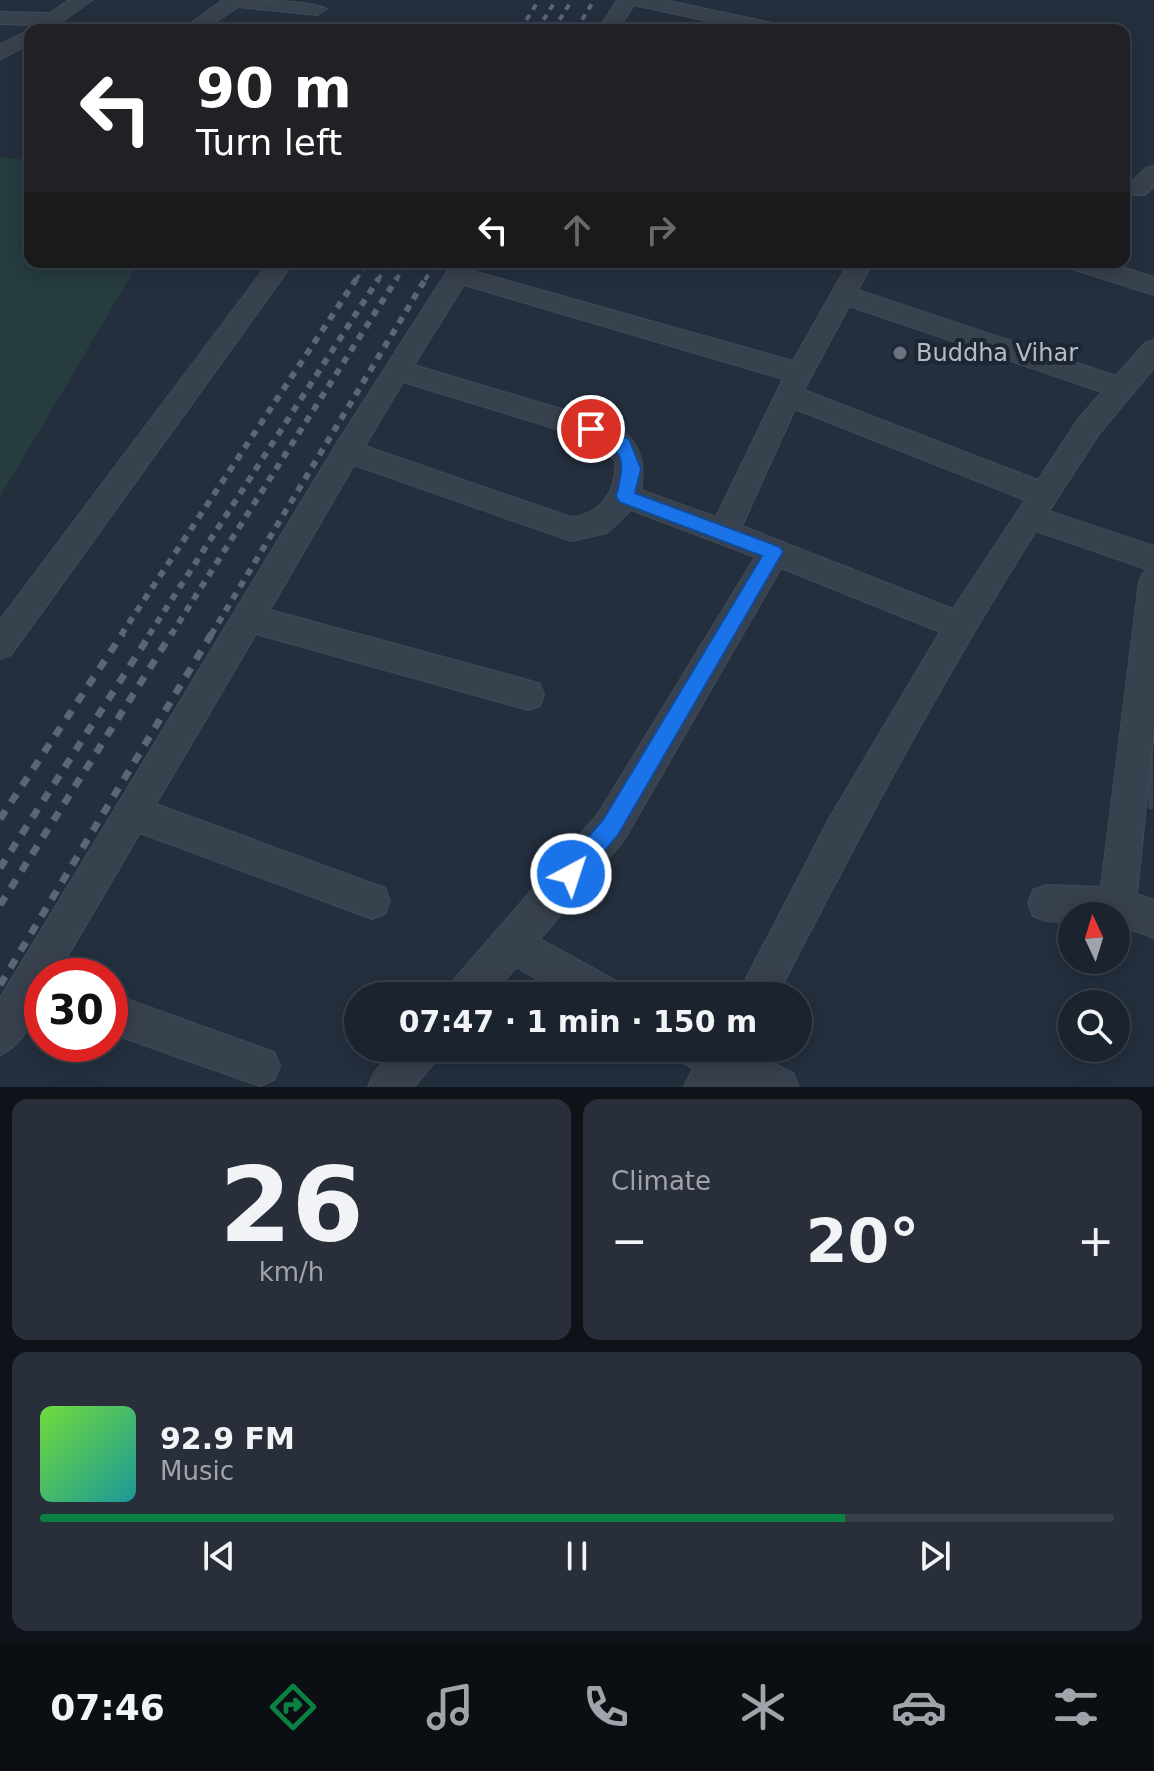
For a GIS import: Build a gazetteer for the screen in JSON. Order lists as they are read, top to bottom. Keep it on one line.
{"places":["Buddha Vihar"],"north":"top","page":{"turn":["90 m","Turn left"],"limit":"30","trip":"07:47 · 1 min · 150 m","tile":[["26","km/h"],"Climate"],"heat":["−","20°","+"],"song":["92.9 FM","Music"],"tabs":"07:46"}}
